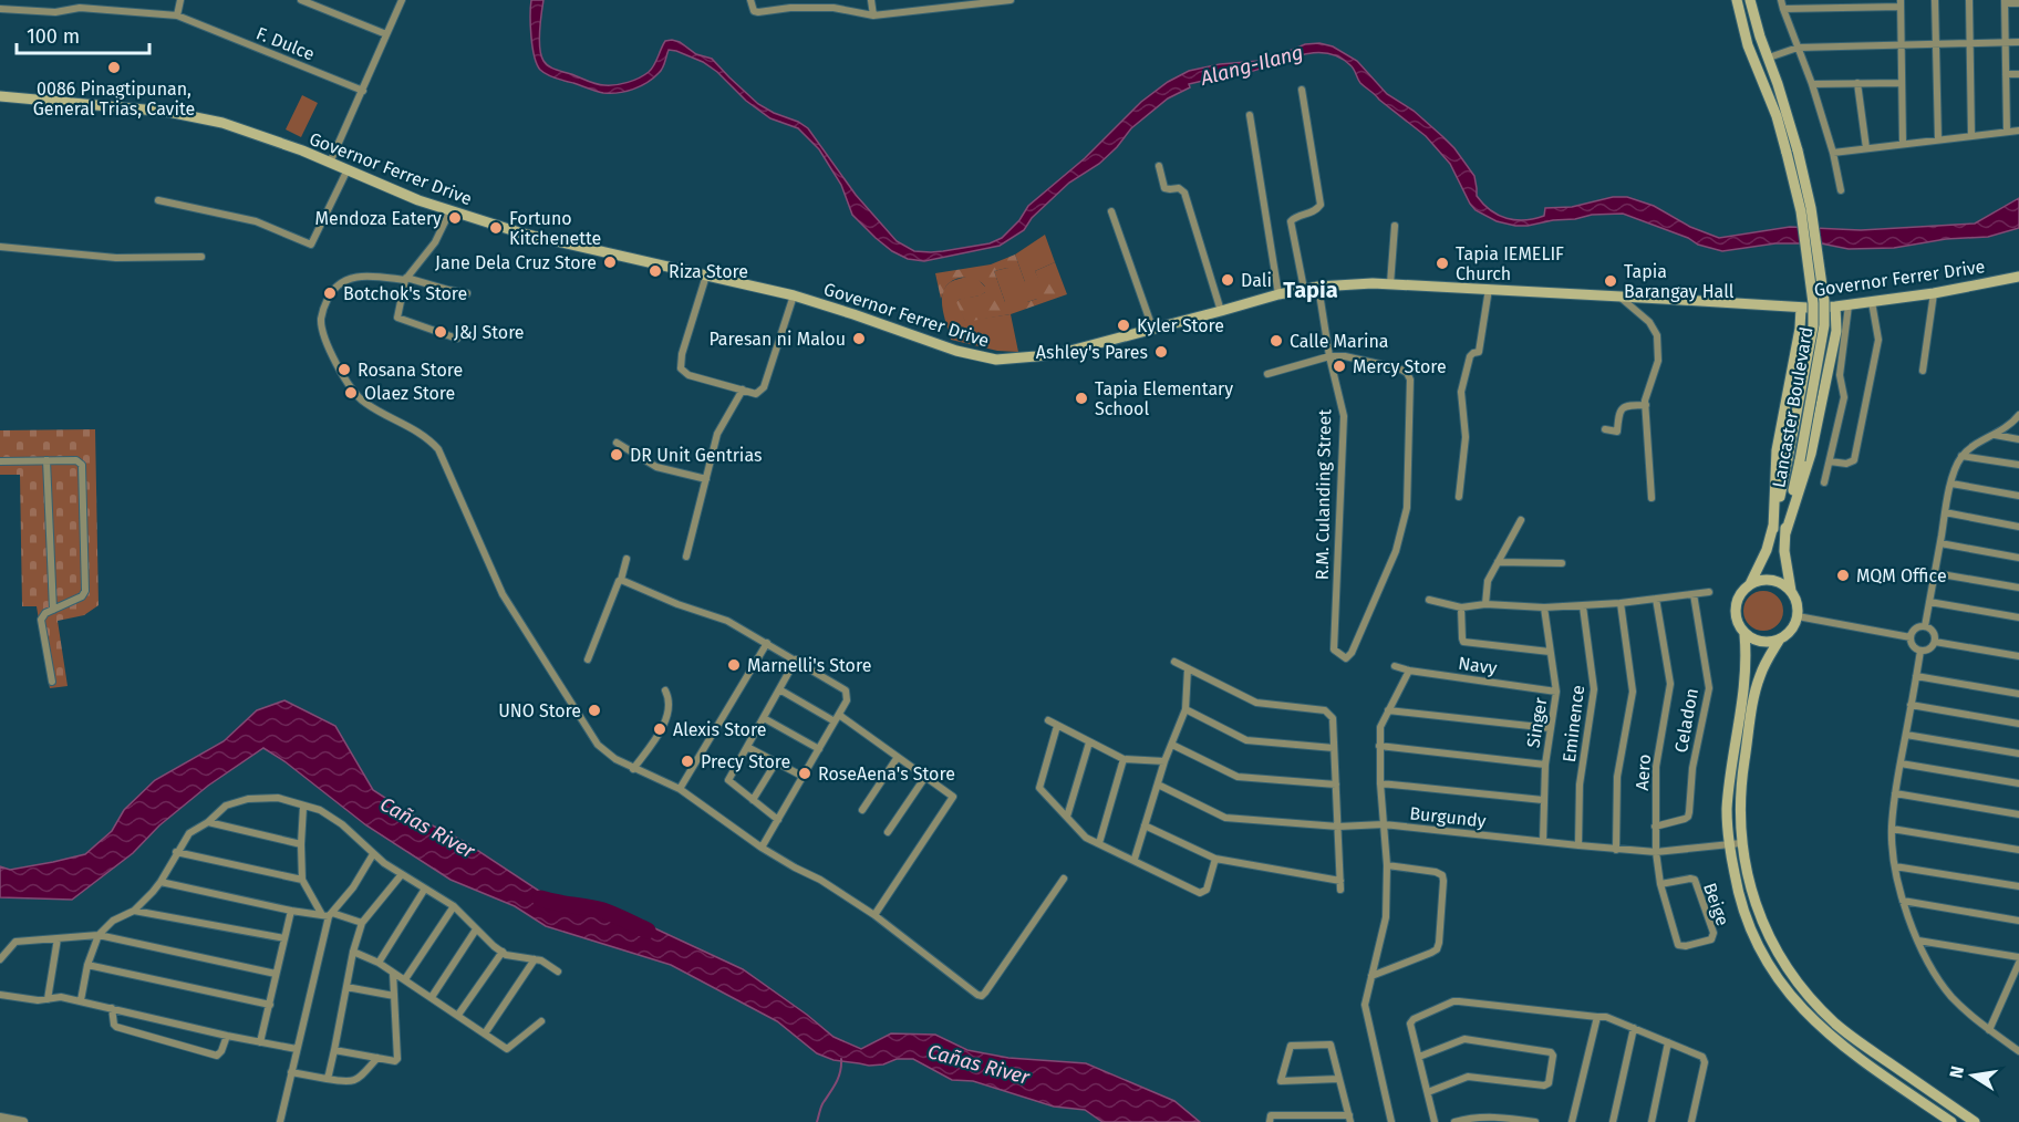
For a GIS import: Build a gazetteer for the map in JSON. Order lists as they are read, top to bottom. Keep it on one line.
{"streets":{"main road":["Governor Ferrer Drive","Lancaster Boulevard"],"street":["F. Dulce","R.M. Culanding Street","Navy","Celadon","Singer","Eminence","Aero","Burgundy","Beige"]},"crossings":[["Governor Ferrer Drive","R.M. Culanding Street"],["Navy","Singer"],["Celadon","Aero"],["Singer","Burgundy"],["Eminence","Burgundy"],["Aero","Burgundy"],["Aero","Beige"]],"districts":["Tapia"],"water":["Alang-Ilang","Cañas River"],"places":["0086 Pinagtipunan, General Trias, Cavite","Mendoza Eatery","Fortuno Kitchenette","Jane Dela Cruz Store","Tapia IEMELIF Church","Riza Store","Dali","Tapia Barangay Hall","Botchok's Store","Kyler Store","J&J Store","Paresan ni Malou","Calle Marina","Ashley's Pares","Mercy Store","Rosana Store","Olaez Store","Tapia Elementary School","DR Unit Gentrias","MQM Office","Marnelli's Store","UNO Store","Alexis Store","Precy Store","RoseAena's Store"],"scale_bar":"100 m","north":"left"}
